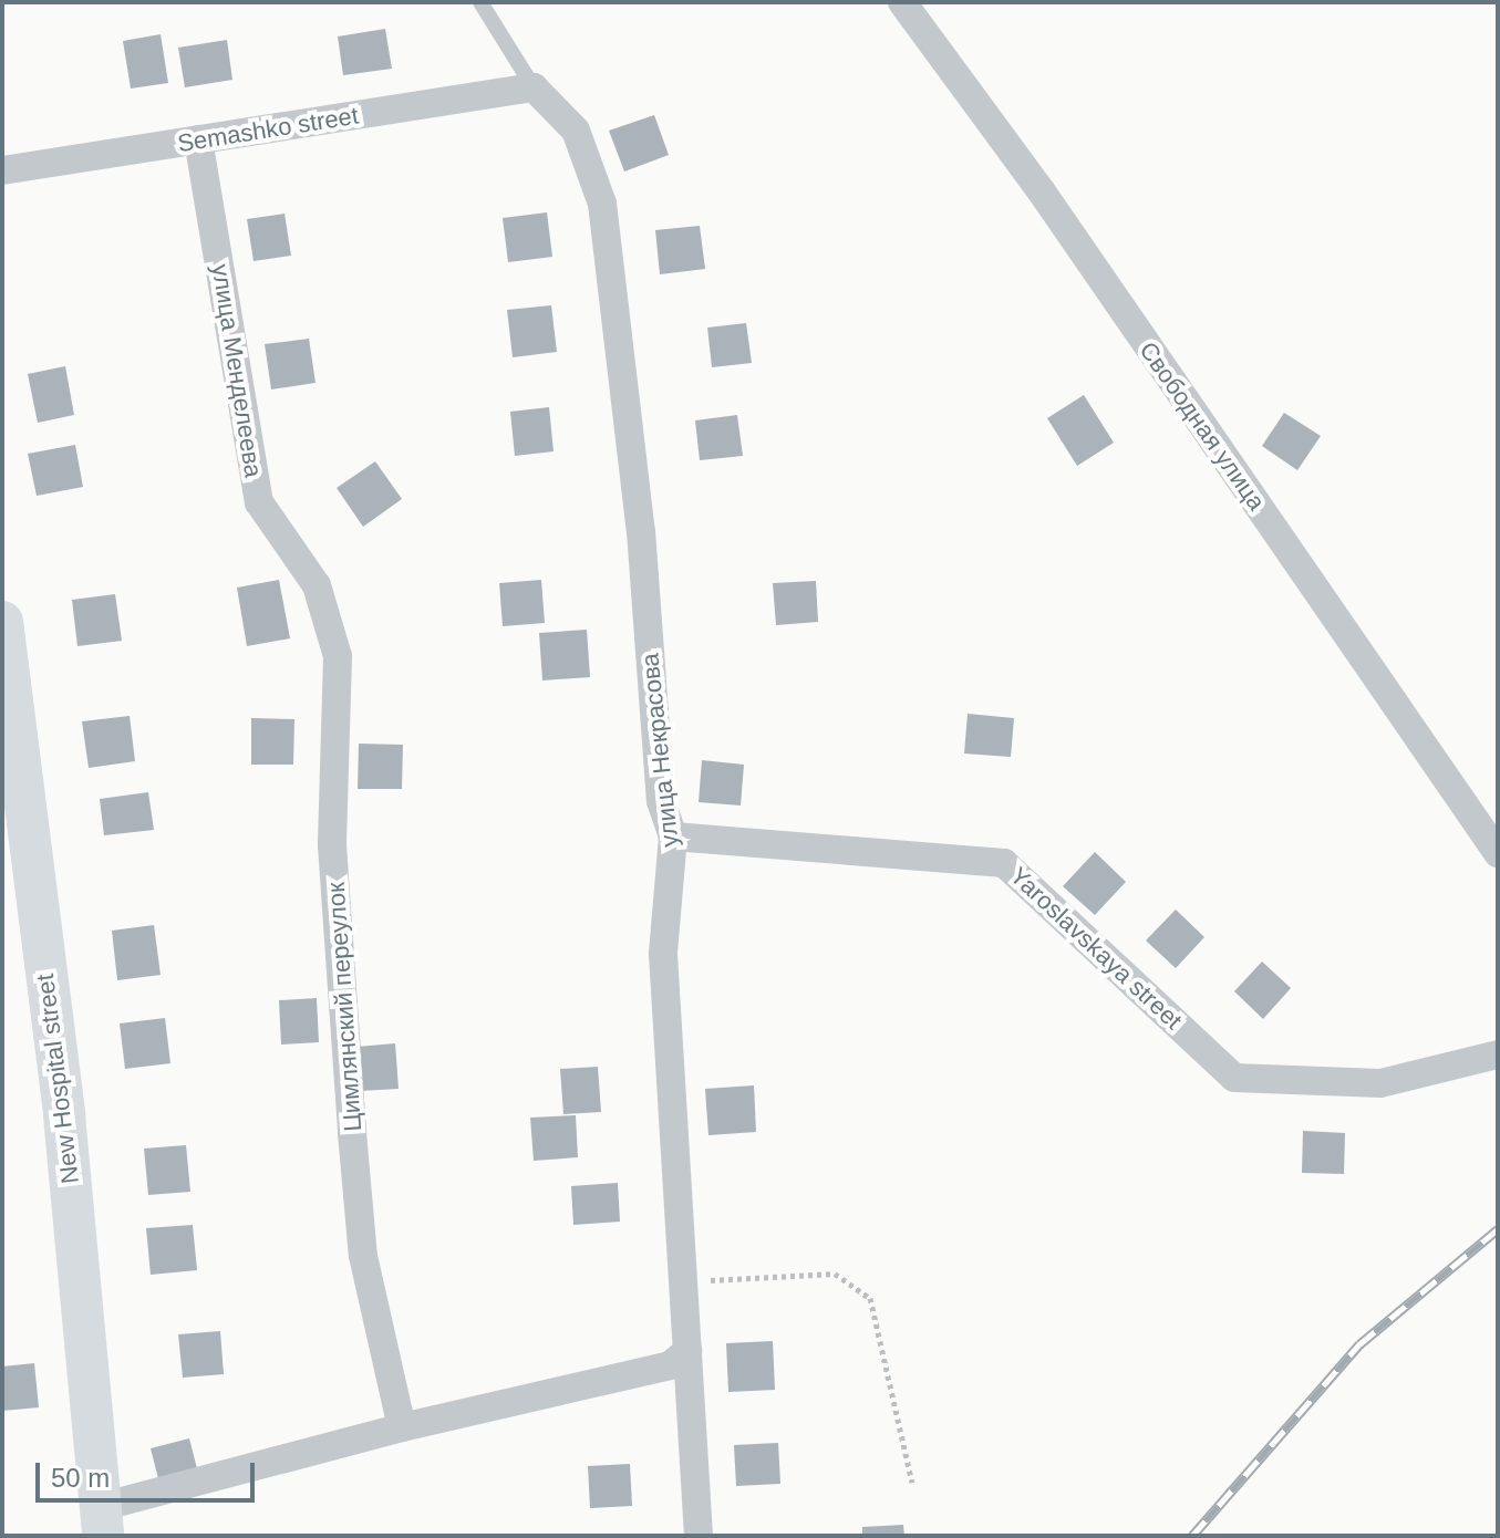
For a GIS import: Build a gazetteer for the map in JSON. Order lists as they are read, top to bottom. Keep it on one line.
{"streets":{"street":["Semashko street","улица Менделеева","Свободная улица","улица Некрасова","Yaroslavskaya street","Цимлянский переулок","New Hospital street"]},"crossings":[["Semashko street","улица Менделеева"],["Semashko street","улица Некрасова"],["улица Менделеева","Цимлянский переулок"],["улица Некрасова","Yaroslavskaya street"]],"scale_bar":"50 m"}
